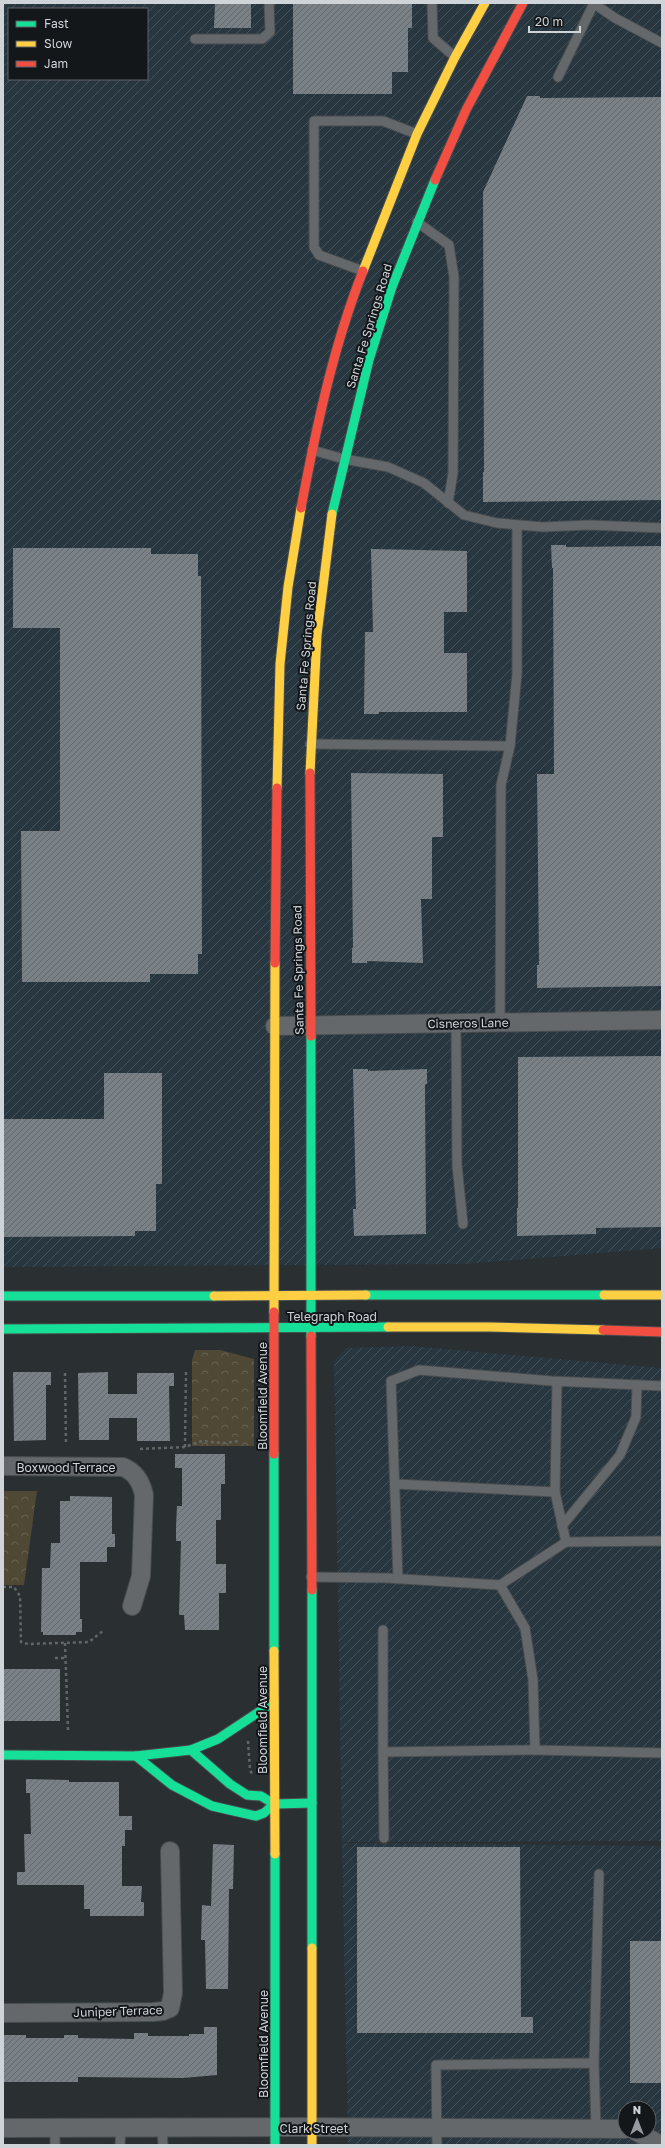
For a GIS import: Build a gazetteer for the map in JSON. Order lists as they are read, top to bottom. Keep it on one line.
{"streets":{"main road":["Santa Fe Springs Road","Telegraph Road","Bloomfield Avenue"],"street":["Cisneros Lane","Boxwood Terrace","Juniper Terrace","Clark Street"]},"crossings":[["Santa Fe Springs Road","Cisneros Lane"],["Santa Fe Springs Road","Telegraph Road"],["Santa Fe Springs Road","Bloomfield Avenue"],["Telegraph Road","Bloomfield Avenue"],["Bloomfield Avenue","Clark Street"]],"legend":["Fast","Slow","Jam"],"scale_bar":"20 m","north":"top"}
